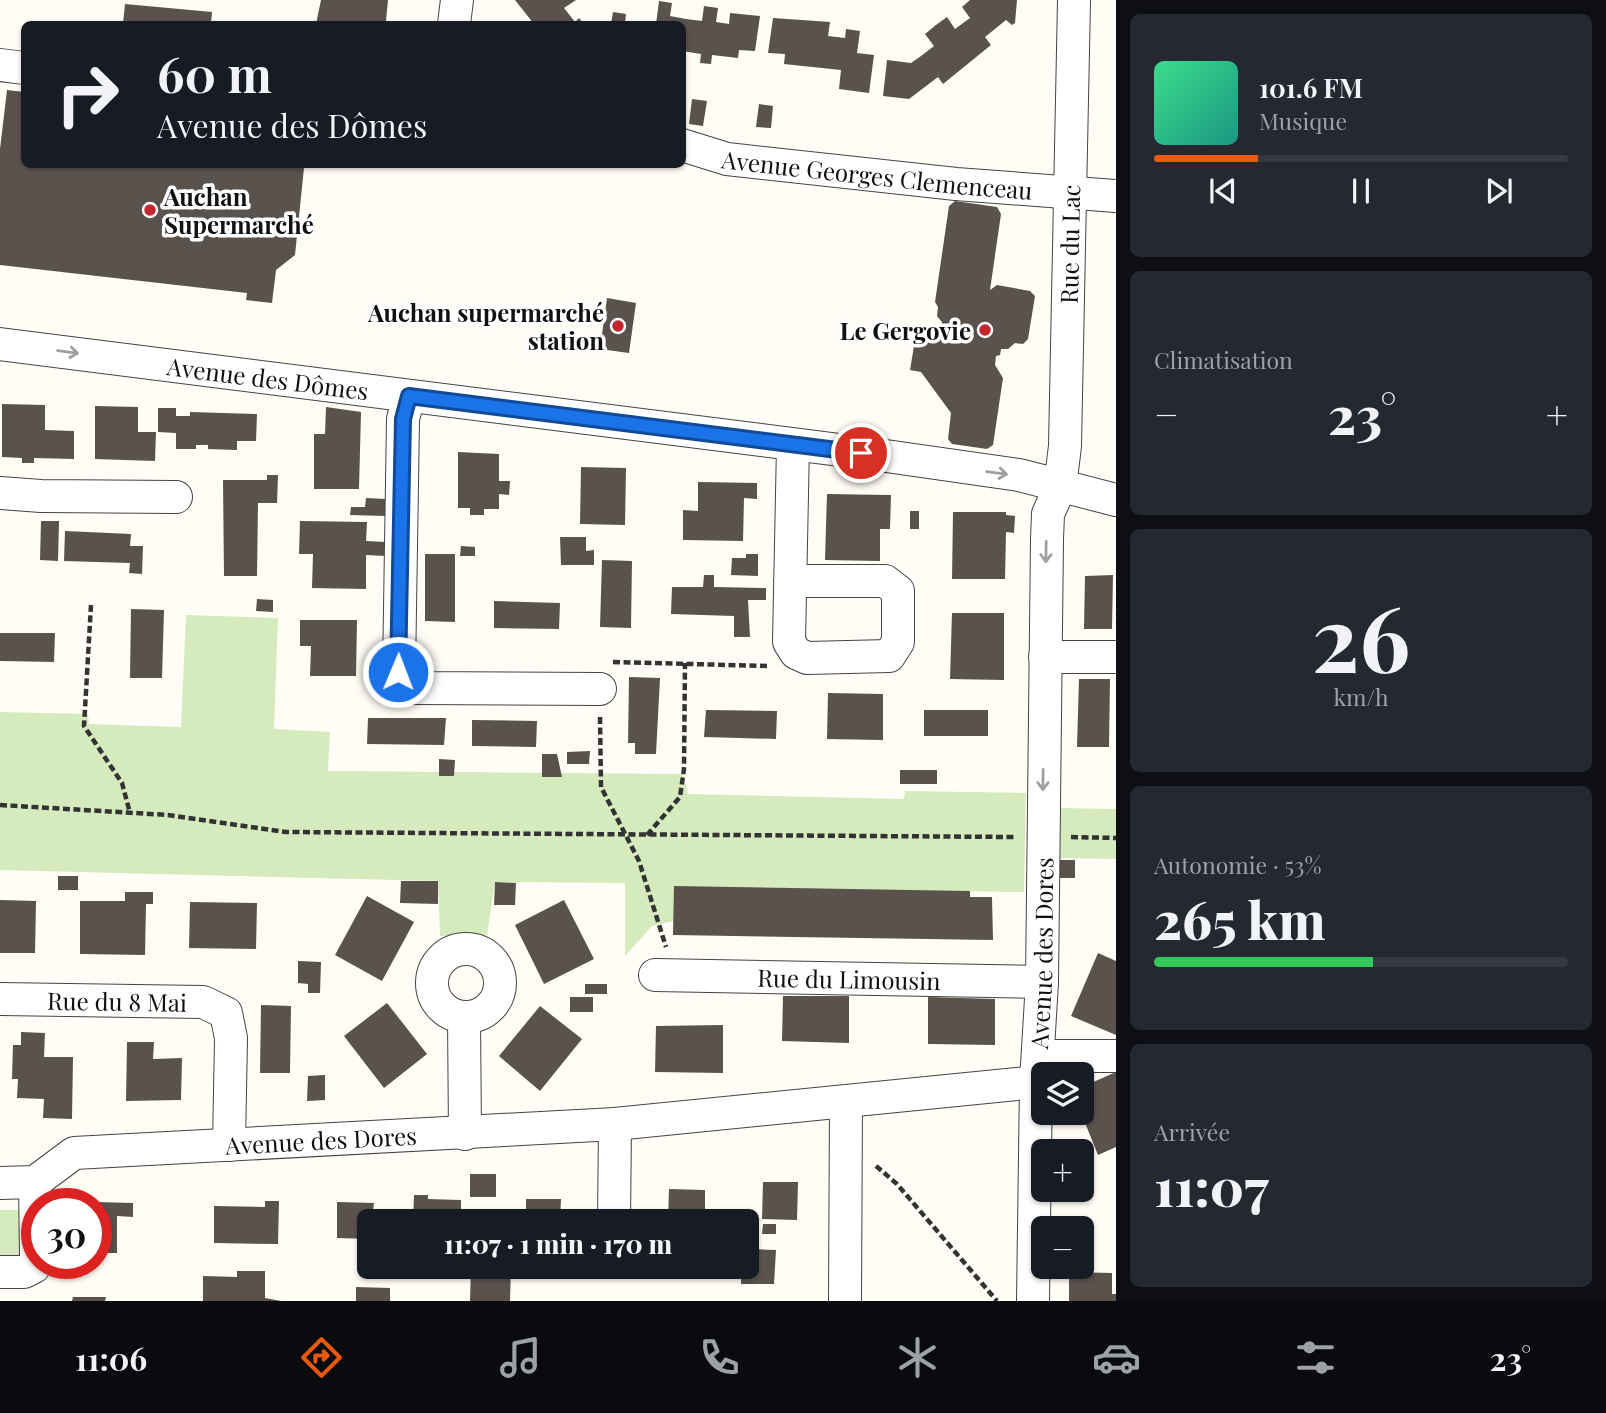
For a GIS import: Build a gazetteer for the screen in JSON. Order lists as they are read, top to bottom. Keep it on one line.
{"streets":{"street":["Avenue Georges Clemenceau","Rue du Lac","Avenue des Dômes","Avenue des Dores","Rue du Limousin","Rue du 8 Mai"]},"crossings":[["Avenue Georges Clemenceau","Rue du Lac"],["Rue du Lac","Avenue des Dômes"],["Rue du Lac","Avenue des Dores"],["Avenue des Dômes","Avenue des Dores"],["Avenue des Dores","Rue du Limousin"],["Avenue des Dores","Rue du 8 Mai"]],"one_way":["Avenue des Dômes"],"places":["Auchan Supermarché","Auchan supermarché station","Le Gergovie"],"page":{"turn":["60 m","Avenue des Dômes"],"song":["101.6 FM","Musique"],"tile":["Climatisation",["26","km/h"],["Autonomie · 53%","265 km"],["Arrivée","11:07"]],"heat":["−","23°","+"],"map_buttons":["+","−"],"limit":"30","trip":"11:07 · 1 min · 170 m","tabs":["11:06","23°"]}}
